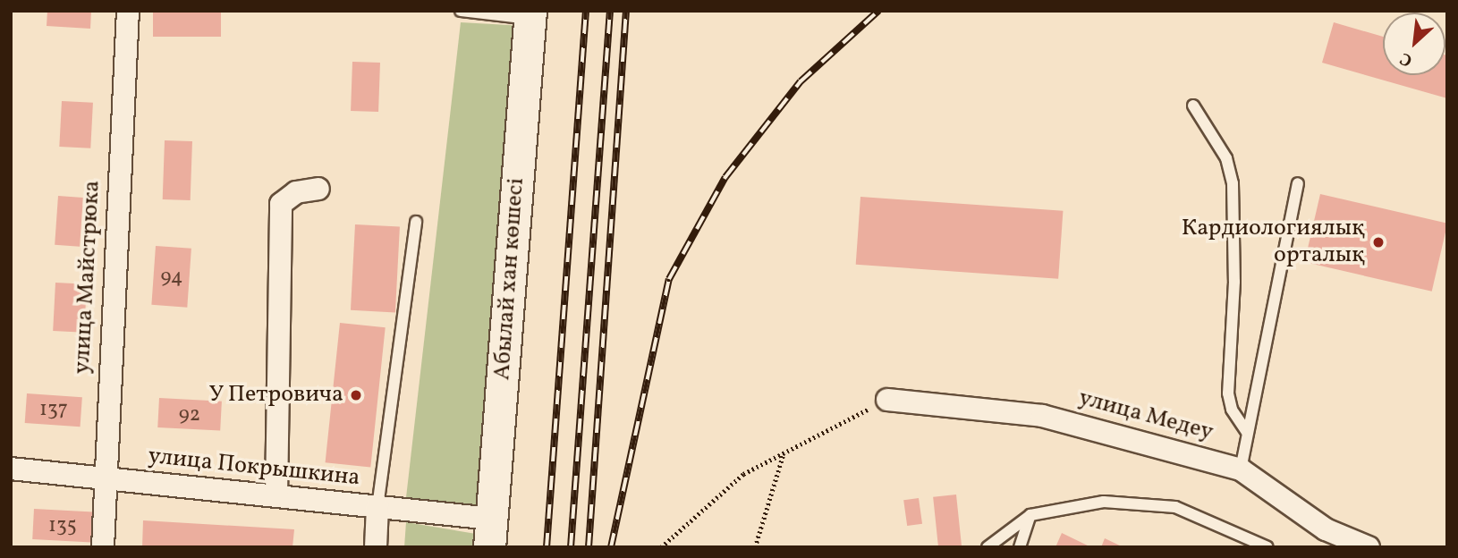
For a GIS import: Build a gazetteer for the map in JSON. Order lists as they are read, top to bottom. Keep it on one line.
{"streets":{"main road":["Абылай хан көшесі"],"street":["улица Майстрюка","улица Медеу","улица Покрышкина"]},"crossings":[["улица Майстрюка","улица Покрышкина"],["Абылай хан көшесі","улица Покрышкина"]],"places":["Кардиологиялық орталық","У Петровича"],"house_numbers":["94","137","92","135"],"north":"bottom left"}
